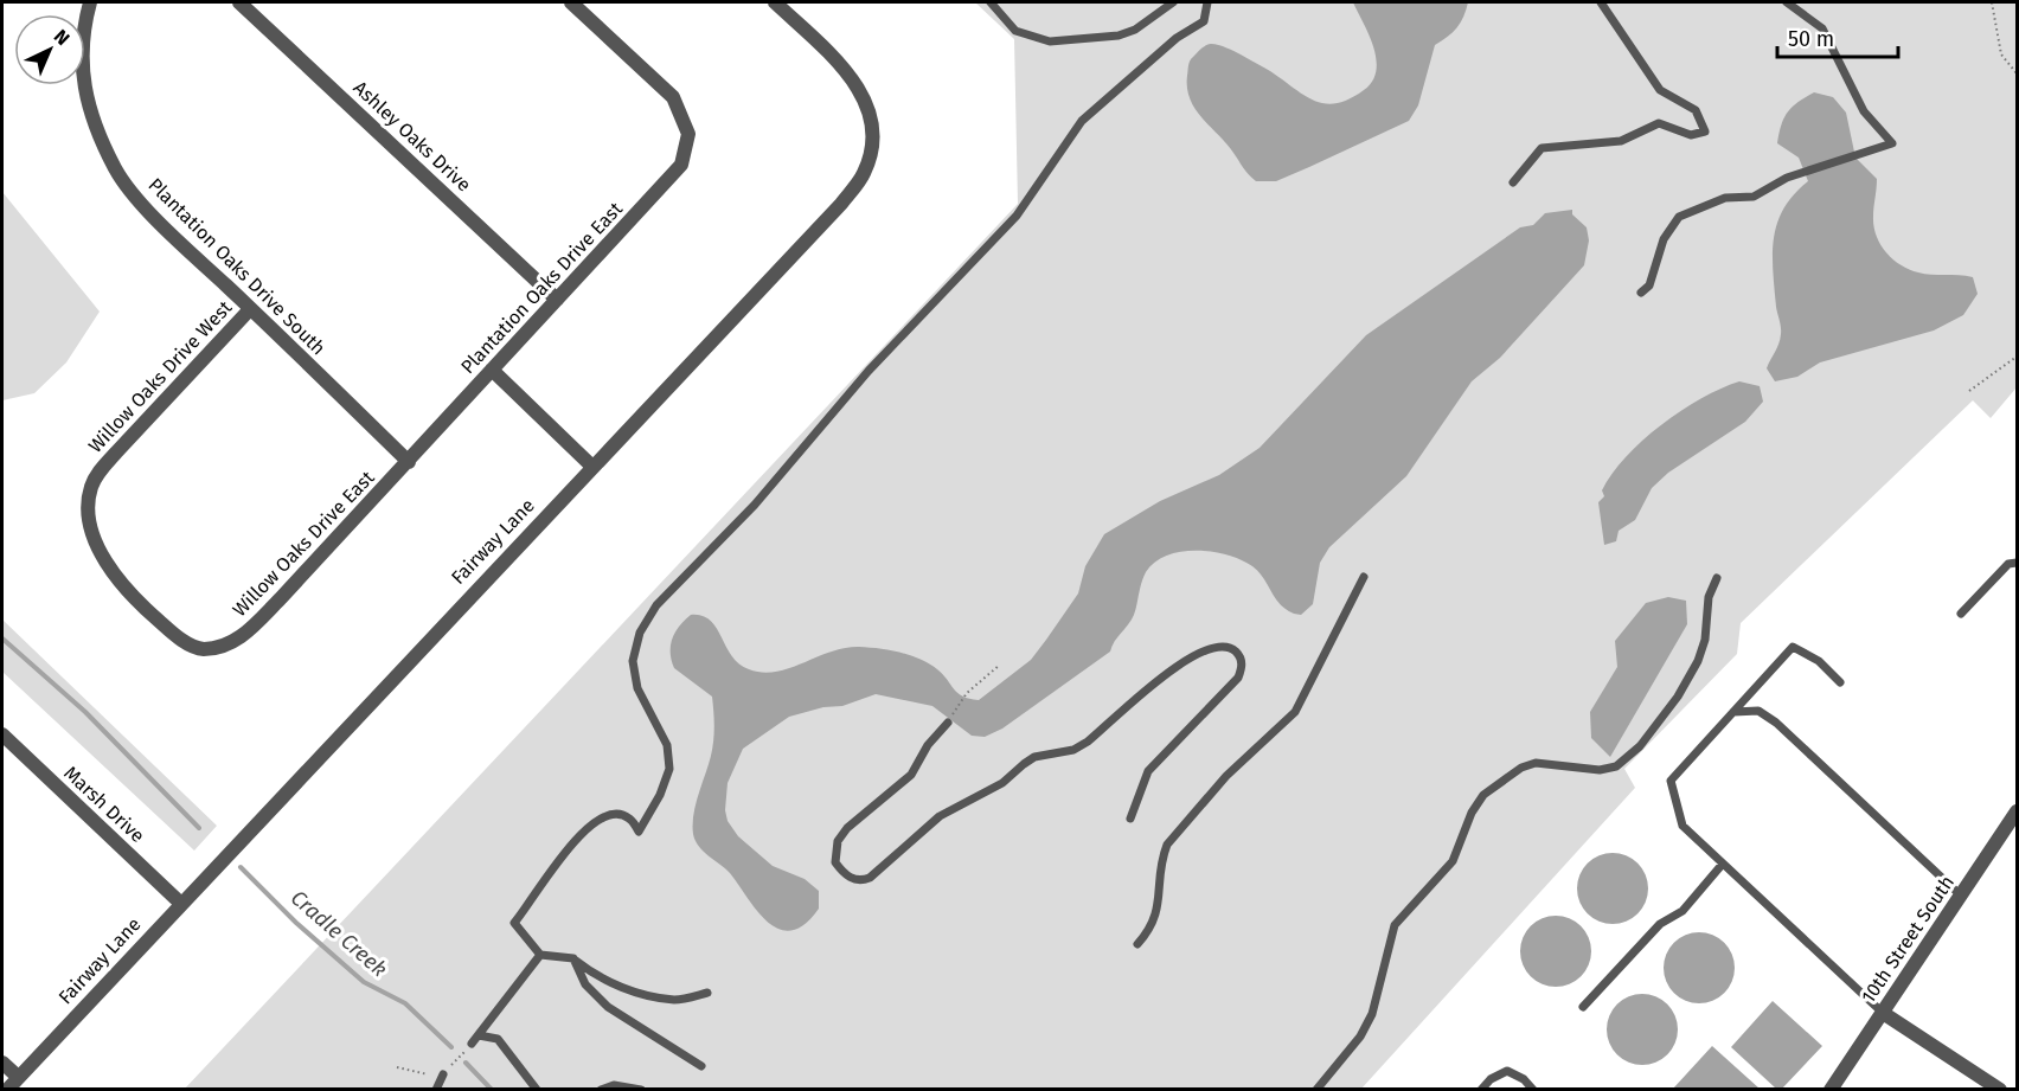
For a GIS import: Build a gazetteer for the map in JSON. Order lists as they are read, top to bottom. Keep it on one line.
{"streets":{"street":["Ashley Oaks Drive","Plantation Oaks Drive South","Plantation Oaks Drive East","Willow Oaks Drive West","Fairway Lane","Willow Oaks Drive East","Marsh Drive","10th Street South"]},"crossings":[["Ashley Oaks Drive","Plantation Oaks Drive East"],["Plantation Oaks Drive South","Plantation Oaks Drive East"],["Plantation Oaks Drive South","Willow Oaks Drive West"],["Plantation Oaks Drive South","Willow Oaks Drive East"],["Plantation Oaks Drive East","Willow Oaks Drive East"],["Willow Oaks Drive West","Willow Oaks Drive East"],["Fairway Lane","Marsh Drive"]],"water":["Cradle Creek"],"scale_bar":"50 m","north":"top right"}
